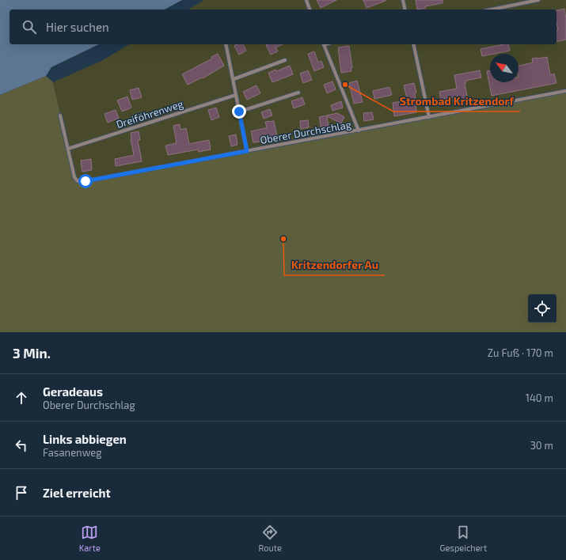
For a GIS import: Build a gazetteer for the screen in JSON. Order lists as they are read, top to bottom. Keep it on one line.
{"streets":{"street":["Dreiföhrenweg","Oberer Durchschlag"]},"crossings":[["Dreiföhrenweg","Oberer Durchschlag"]],"places":["Strombad Kritzendorf","Kritzendorfer Au"],"north":"top left","page":{"search":"Hier suchen","heading":["3 Min.","Zu Fuß · 170 m"],"list":[["Geradeaus","Oberer Durchschlag","140 m"],["Links abbiegen","Fasanenweg","30 m"],"Ziel erreicht"],"nav":["Karte","Route","Gespeichert"]}}
